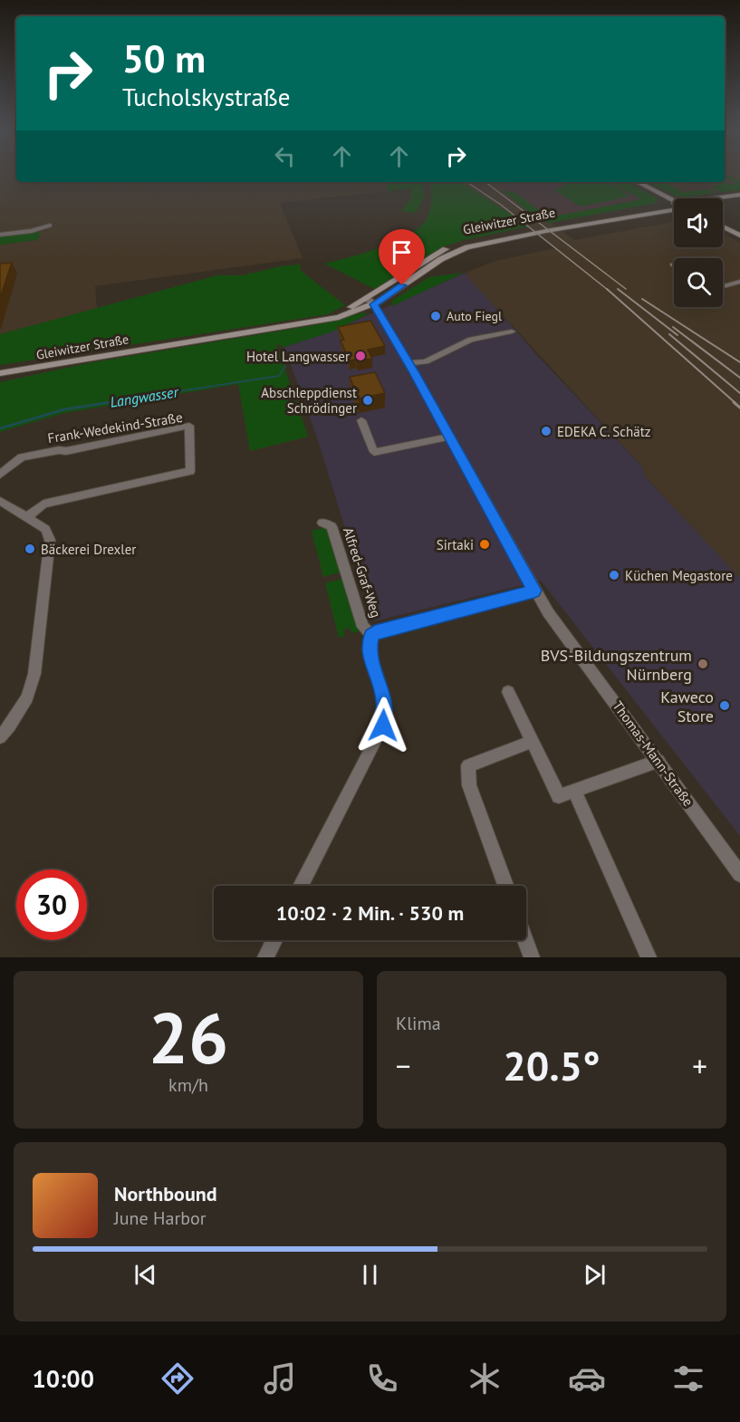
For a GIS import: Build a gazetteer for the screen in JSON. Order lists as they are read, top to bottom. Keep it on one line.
{"streets":{"main road":["Gleiwitzer Straße"],"street":["Frank-Wedekind-Straße","Alfred-Graf-Weg","Thomas-Mann-Straße"]},"crossings":[["Gleiwitzer Straße","Thomas-Mann-Straße"]],"water":["Langwasser"],"places":["Auto Fiegl","Hotel Langwasser","Abschleppdienst Schrödinger","EDEKA C. Schätz","Sirtaki","Bäckerei Drexler","Küchen Megastore","BVS-Bildungszentrum Nürnberg","Kaweco Store"],"page":{"turn":["50 m","Tucholskystraße"],"limit":"30","trip":"10:02 · 2 Min. · 530 m","tile":[["26","km/h"],"Klima"],"heat":["−","20.5°","+"],"song":["Northbound","June Harbor"],"tabs":"10:00"}}
